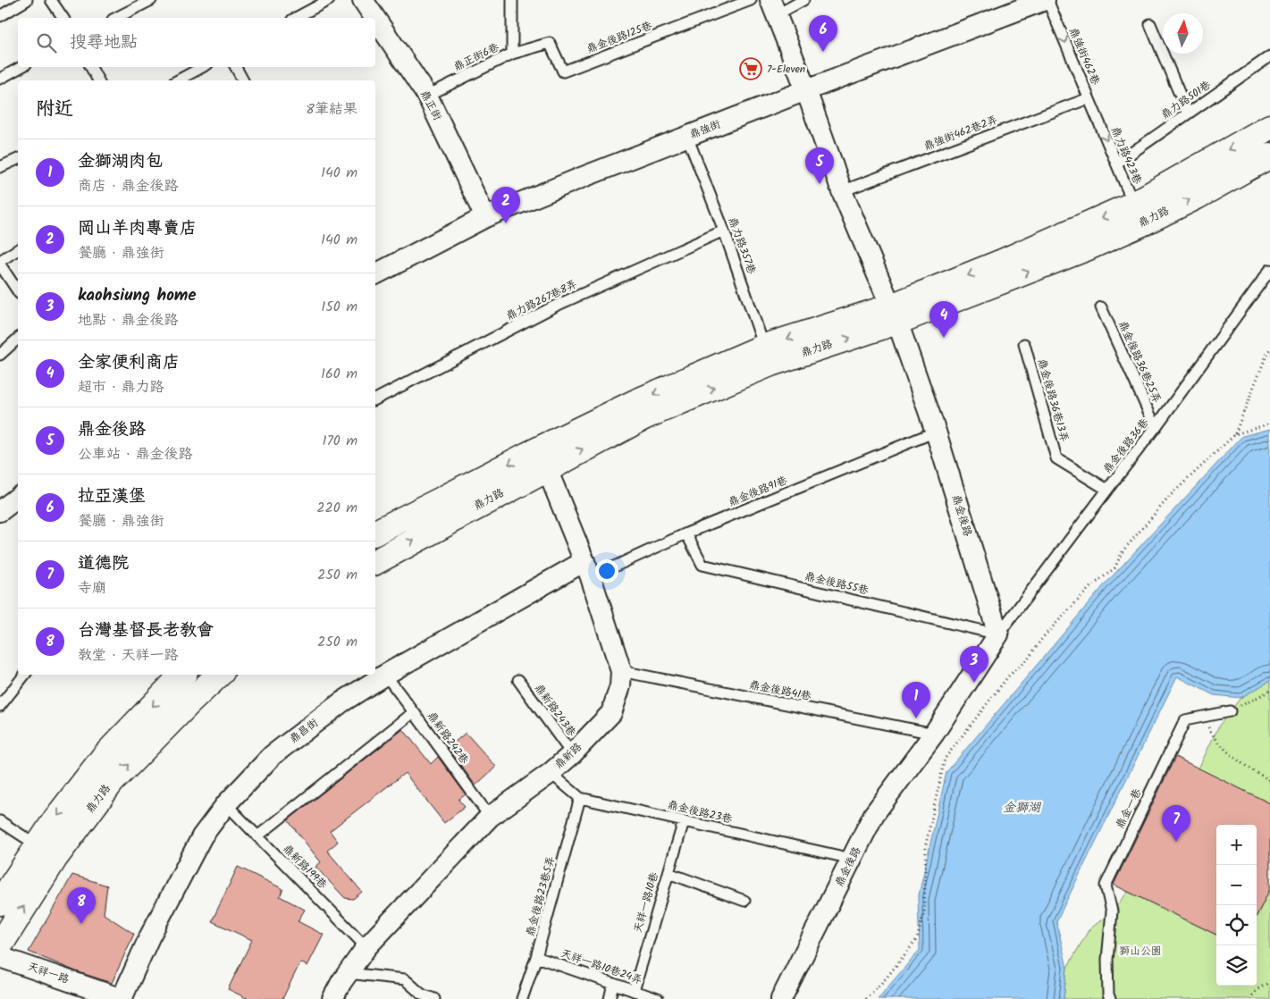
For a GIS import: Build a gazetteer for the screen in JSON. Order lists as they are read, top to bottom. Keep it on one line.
{"streets":{"street":["鼎正街","鼎強街","鼎力路","鼎金後路","鼎昌街","鼎新路","天祥一路"],"lane":["鼎金後路125巷","鼎強街462巷","鼎正街6巷","鼎力路501巷","鼎強街462巷2弄","鼎力路423巷","鼎力路357巷","鼎力路267巷8弄","鼎金後路36巷25弄","鼎金後路36巷13弄","鼎金後路36巷","鼎金後路91巷","鼎金後路55巷","鼎金後路41巷","鼎新路243巷","鼎新路242巷","鼎金一巷","鼎金後路23巷","鼎新路199巷","鼎金後路23巷5弄","天祥一路10巷","天祥一路10巷24弄"]},"crossings":[["鼎金後路125巷","鼎正街6巷"],["鼎強街462巷","鼎強街"],["鼎強街462巷","鼎強街462巷2弄"],["鼎強街462巷","鼎力路423巷"],["鼎正街6巷","鼎正街"],["鼎力路501巷","鼎力路423巷"],["鼎正街","鼎強街"],["鼎強街","鼎力路357巷"],["鼎強街","鼎金後路"],["鼎強街462巷2弄","鼎力路423巷"],["鼎強街462巷2弄","鼎金後路"],["鼎力路423巷","鼎力路"],["鼎力路","鼎力路357巷"],["鼎力路","鼎金後路"],["鼎力路","鼎新路"],["鼎力路357巷","鼎力路267巷8弄"],["鼎金後路36巷25弄","鼎金後路36巷"],["鼎金後路36巷13弄","鼎金後路36巷"],["鼎金後路36巷","鼎金後路"],["鼎金後路36巷","鼎金後路55巷"],["鼎金後路91巷","鼎金後路"],["鼎金後路91巷","鼎金後路55巷"],["鼎金後路91巷","鼎昌街"],["鼎金後路91巷","鼎新路"],["鼎金後路","鼎金後路55巷"],["鼎金後路","鼎金後路41巷"],["鼎金後路","鼎金後路23巷"],["鼎金後路41巷","鼎新路"],["鼎新路243巷","鼎新路"],["鼎昌街","鼎新路242巷"],["鼎昌街","鼎新路"],["鼎昌街","鼎新路199巷"],["鼎昌街","天祥一路"],["鼎新路242巷","鼎新路"],["鼎新路","鼎金後路23巷"],["鼎新路","鼎新路199巷"],["鼎金後路23巷","鼎金後路23巷5弄"],["鼎金後路23巷","天祥一路10巷"],["鼎金後路23巷5弄","天祥一路10巷24弄"],["天祥一路10巷","天祥一路10巷24弄"]],"water":["金獅湖"],"parks":["獅山公園"],"places":{"supermarket":["7-Eleven"]},"north":"top","page":{"pins":["6","5","2","4","3","1","7","8"],"search":"搜尋地點","heading":["附近","8筆結果"],"list":[{"mark":"1","name":"金獅湖肉包","note":"商店 · 鼎金後路","value":"140 m"},{"mark":"2","name":"岡山羊肉專賣店","note":"餐廳 · 鼎強街","value":"140 m"},{"mark":"3","name":"kaohsiung home","note":"地點 · 鼎金後路","value":"150 m"},{"mark":"4","name":"全家便利商店","note":"超市 · 鼎力路","value":"160 m"},{"mark":"5","name":"鼎金後路","note":"公車站 · 鼎金後路","value":"170 m"},{"mark":"6","name":"拉亞漢堡","note":"餐廳 · 鼎強街","value":"220 m"},{"mark":"7","name":"道德院","note":"寺廟","value":"250 m"},{"mark":"8","name":"台灣基督長老教會","note":"教堂 · 天祥一路","value":"250 m"}],"map_buttons":["+","−"]}}
